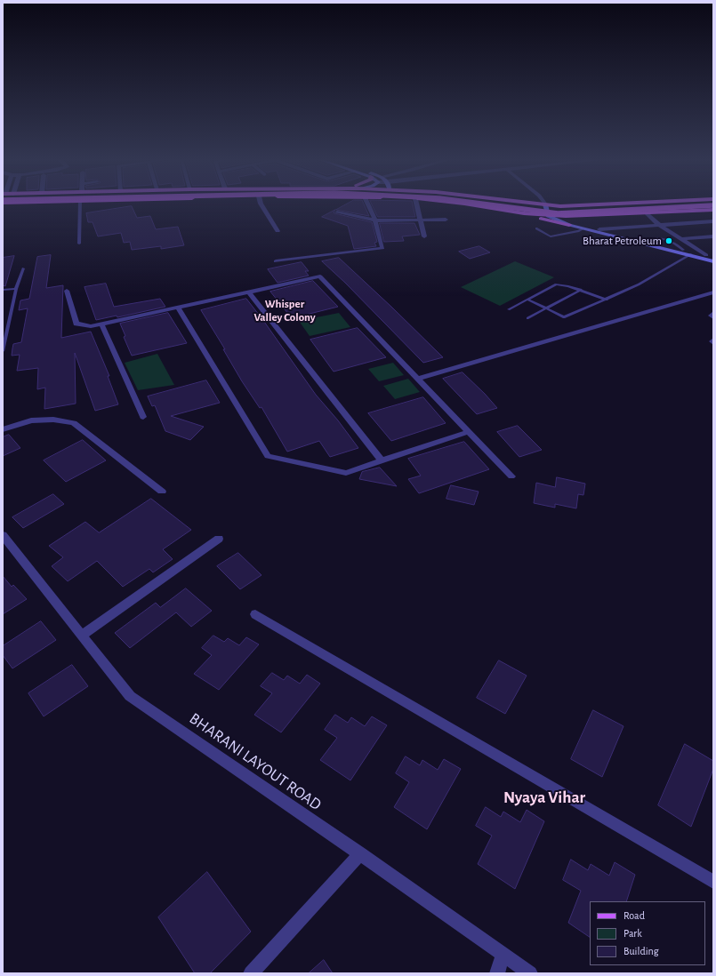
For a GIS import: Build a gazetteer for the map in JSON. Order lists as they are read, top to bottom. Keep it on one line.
{"streets":{"street":["BHARANI LAYOUT ROAD"]},"districts":["Whisper Valley Colony","Nyaya Vihar"],"places":["Bharat Petroleum"],"legend":["Road","Park","Building"]}
